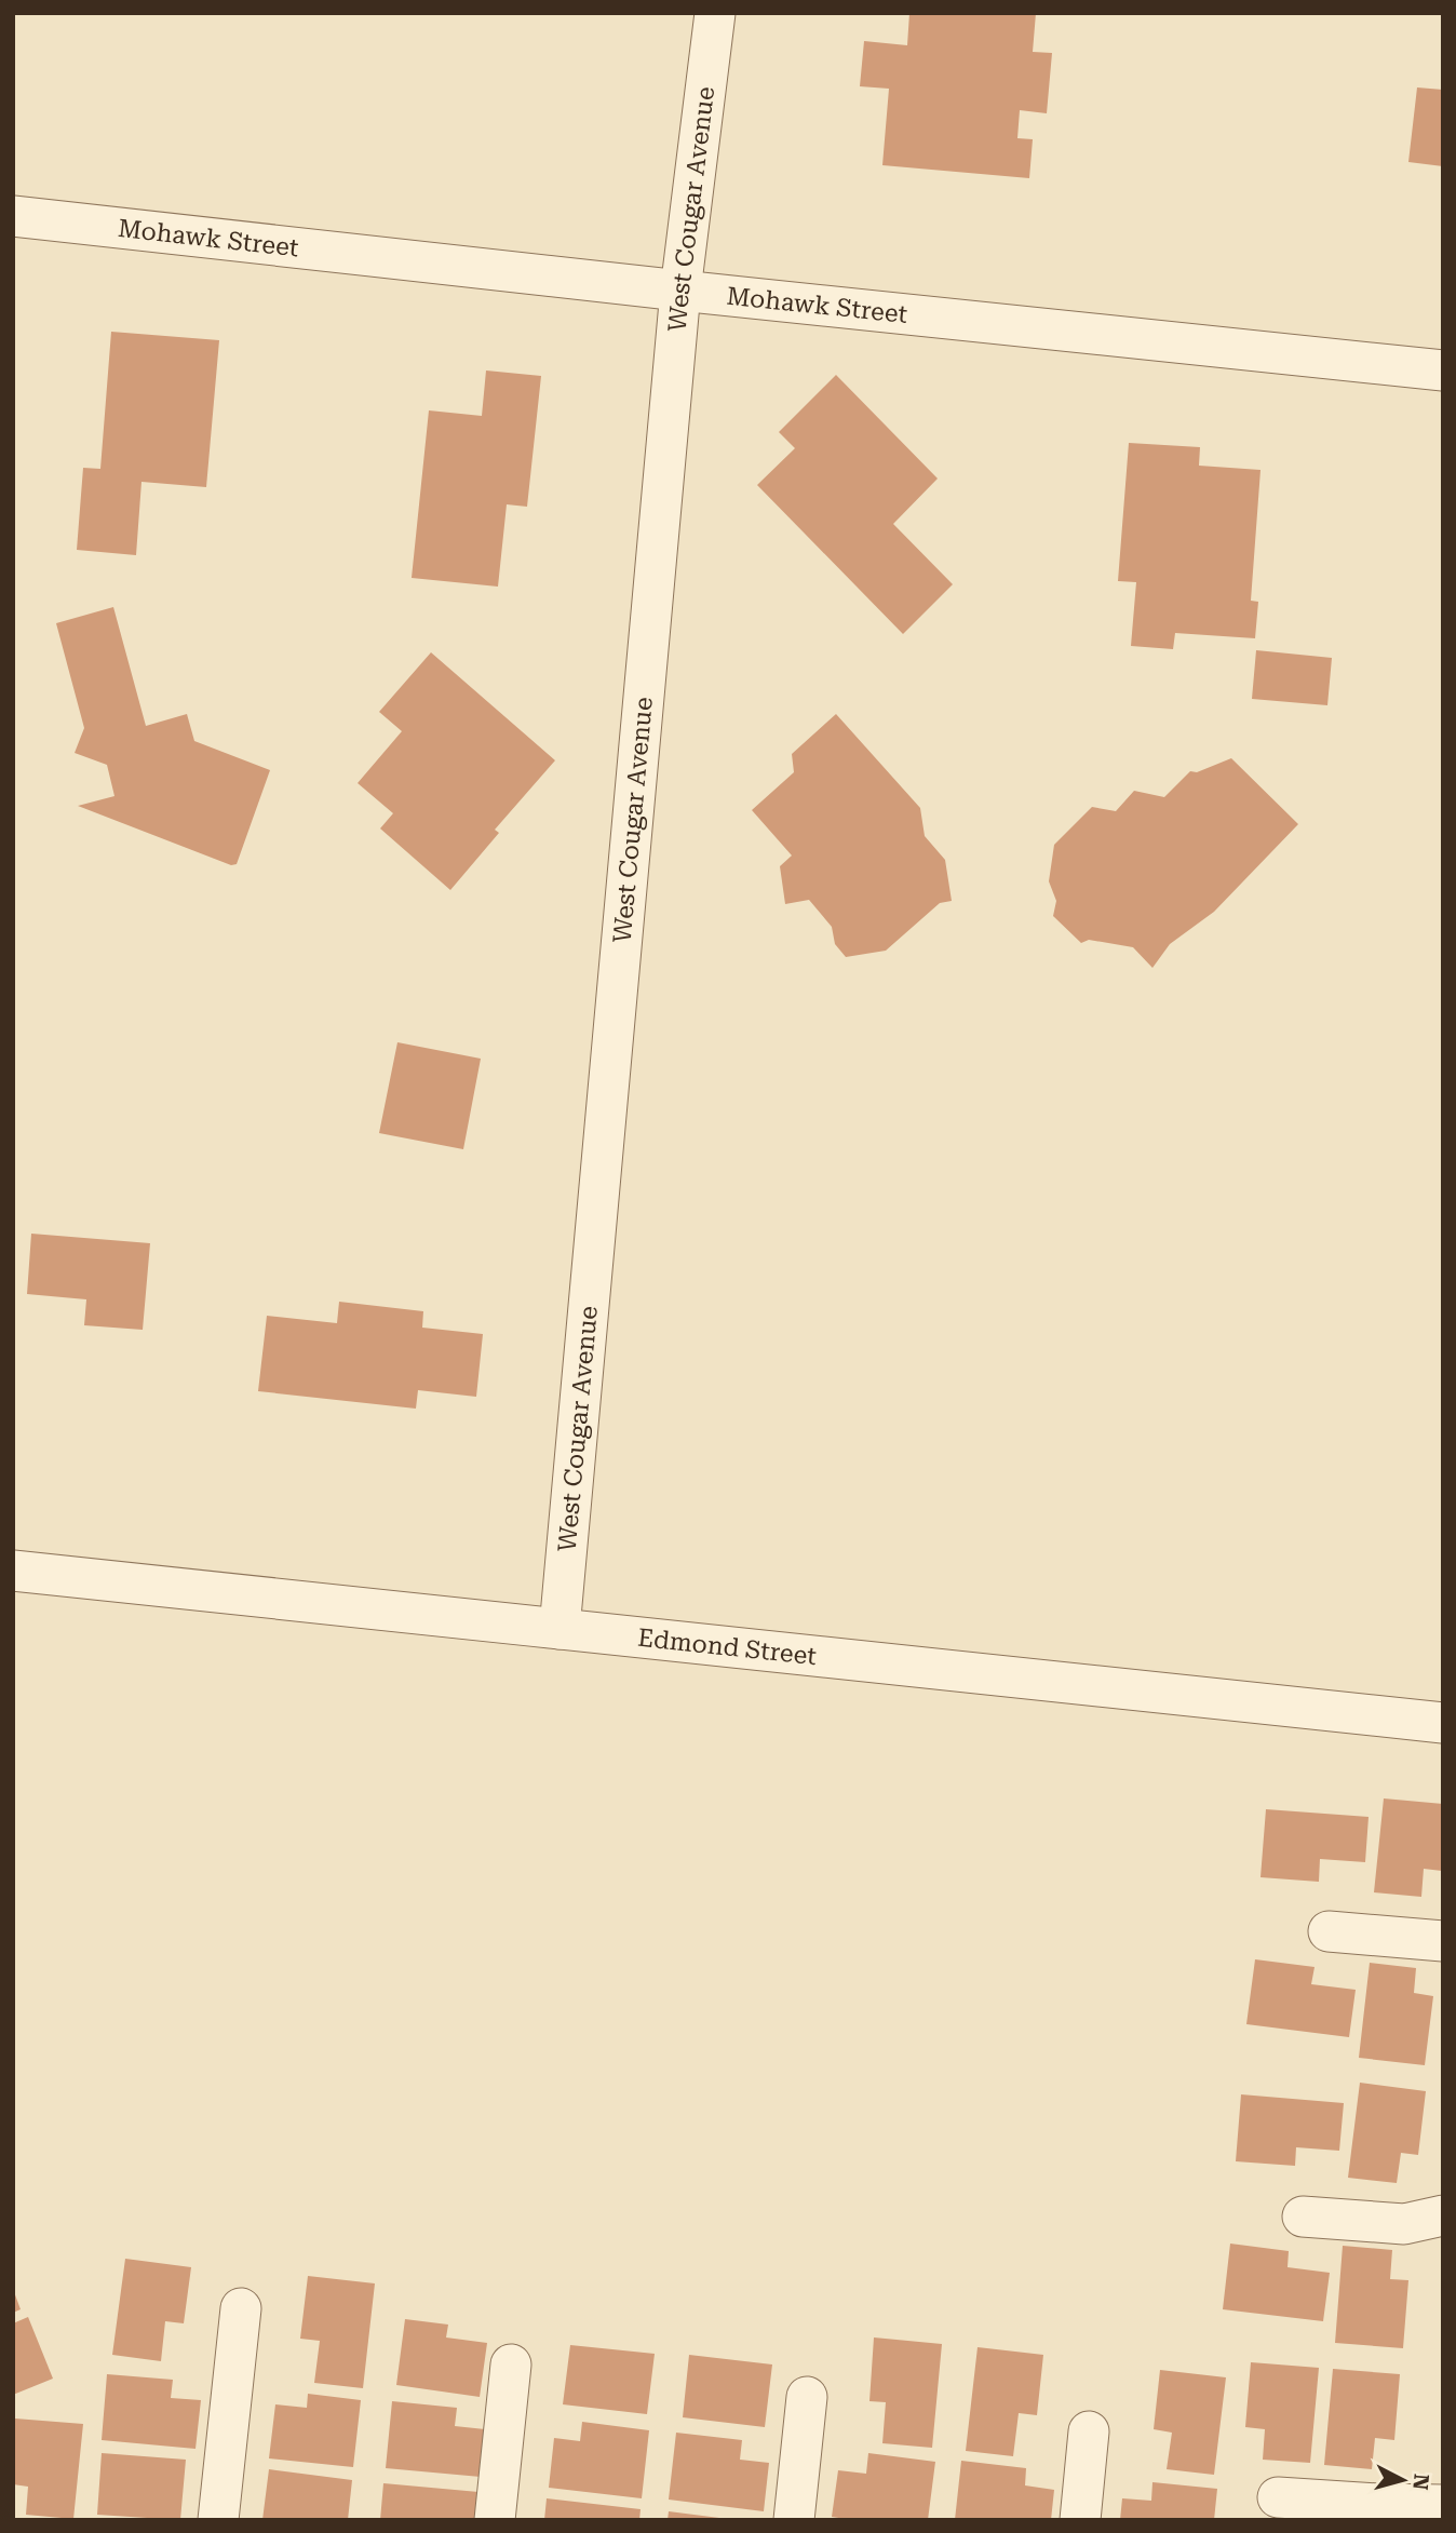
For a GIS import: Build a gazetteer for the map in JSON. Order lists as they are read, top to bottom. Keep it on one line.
{"streets":{"street":["West Cougar Avenue","Mohawk Street","Edmond Street"]},"crossings":[["West Cougar Avenue","Mohawk Street"],["West Cougar Avenue","Edmond Street"]],"north":"right"}
